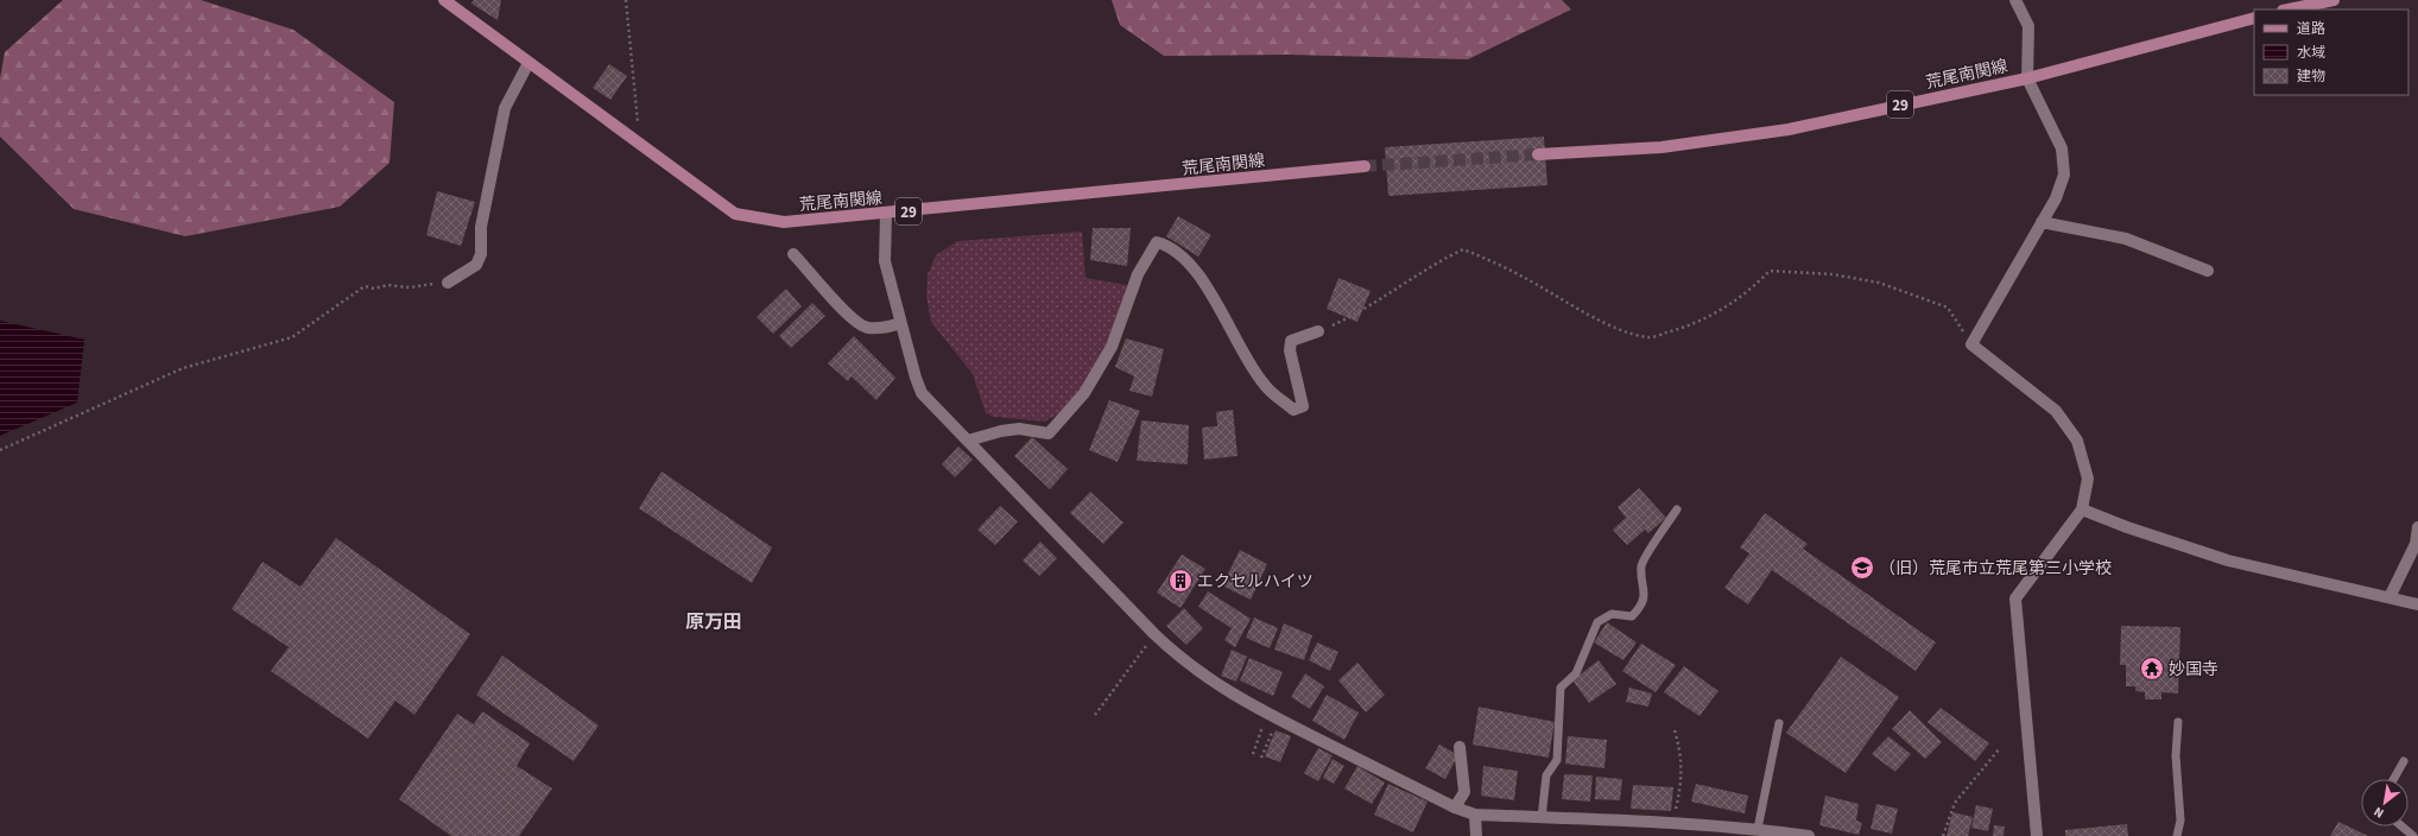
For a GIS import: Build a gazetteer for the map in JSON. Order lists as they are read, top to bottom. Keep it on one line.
{"streets":{"main road":["荒尾南関線","29"]},"districts":["原万田"],"places":{"school or university":["（旧）荒尾市立荒尾第三小学校"],"building":["エクセルハイツ"],"temple":["妙国寺"]},"legend":["道路","水域","建物"],"north":"bottom left"}
